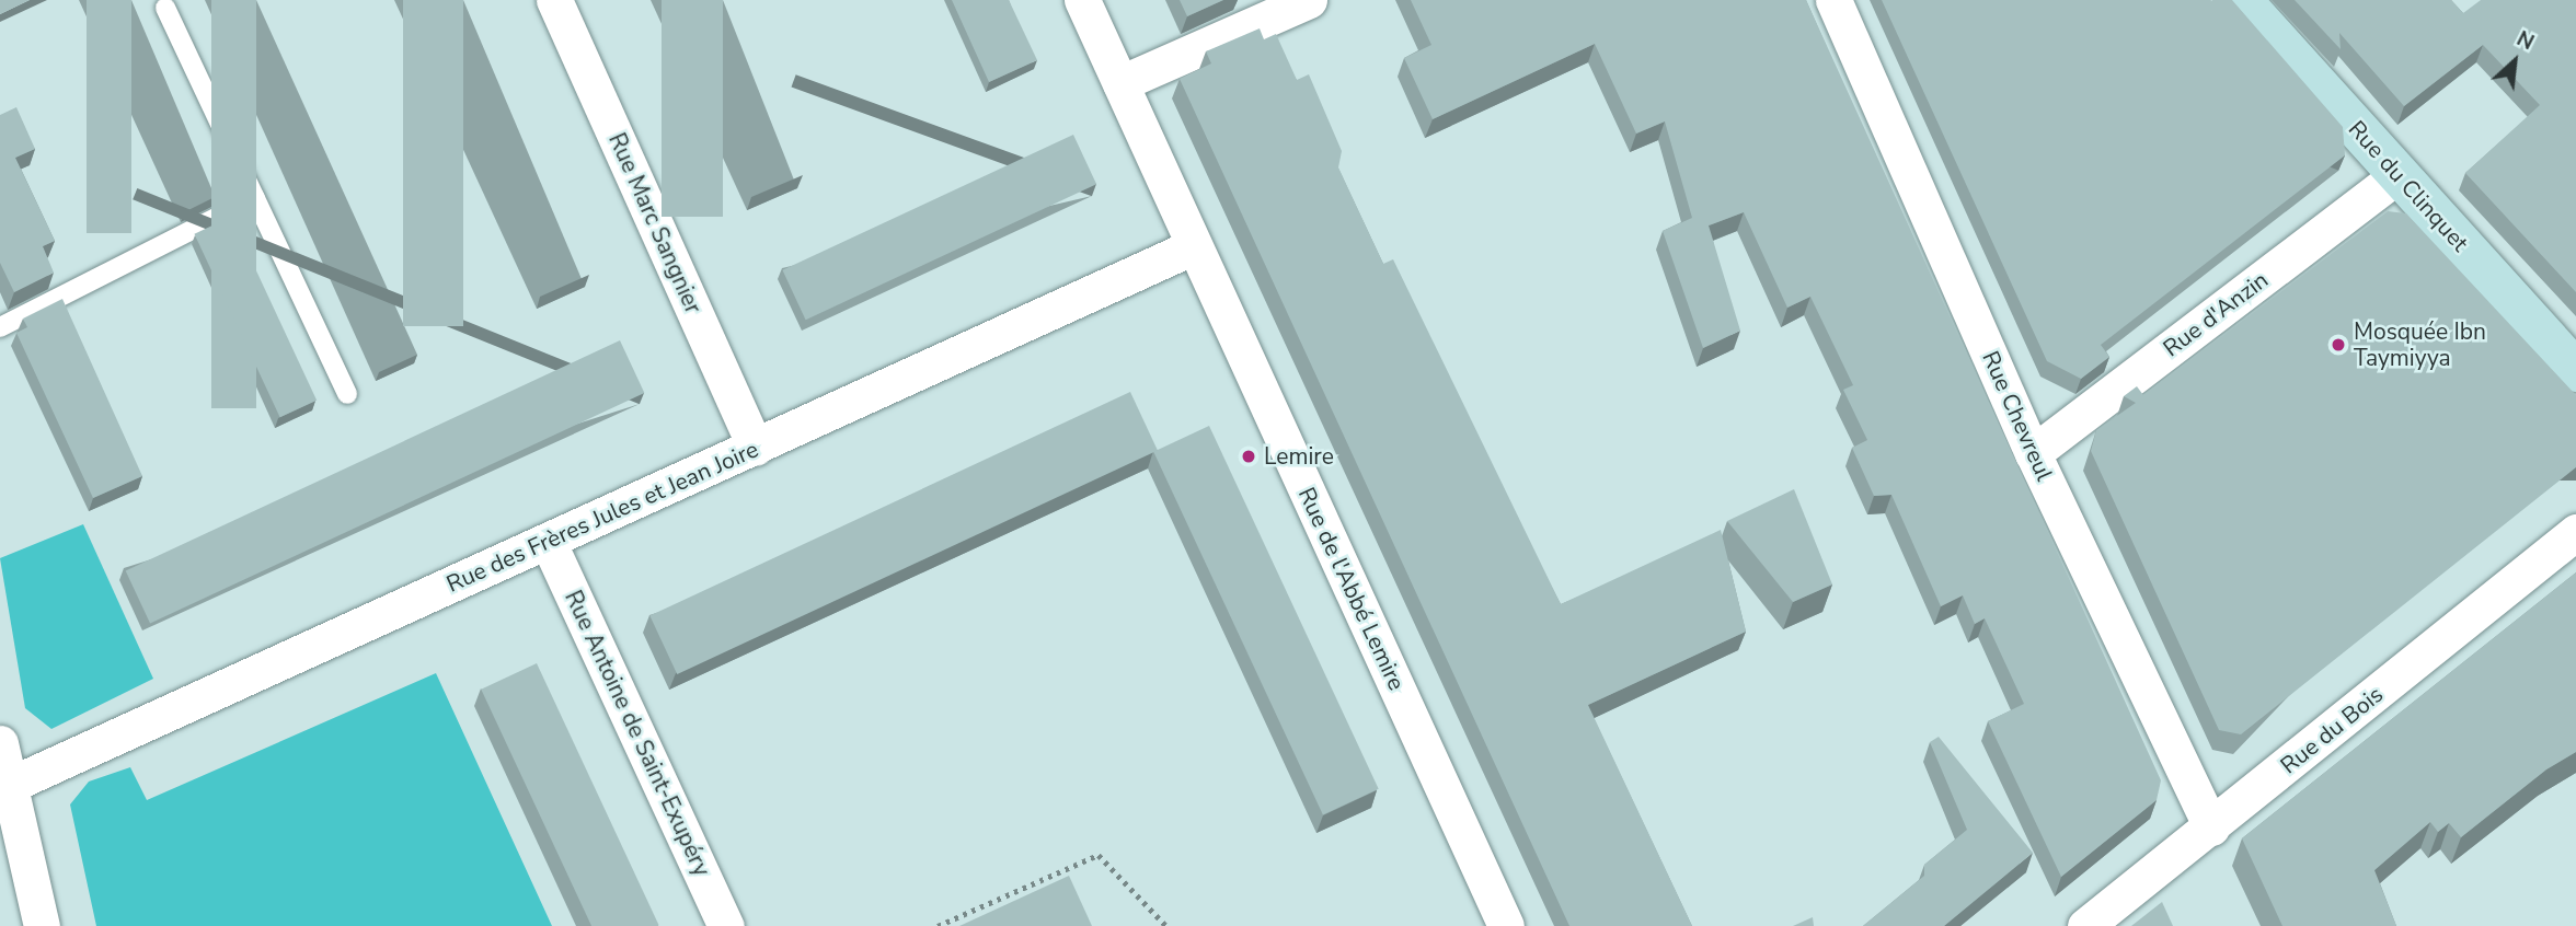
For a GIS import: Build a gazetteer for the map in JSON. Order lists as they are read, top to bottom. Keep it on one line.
{"streets":{"street":["Rue du Clinquet","Rue Marc Sangnier","Rue d'Anzin","Rue Chevreul","Rue des Frères Jules et Jean Joire","Rue de l'Abbé Lemire","Rue du Bois","Rue Antoine de Saint-Exupéry"]},"crossings":[["Rue du Clinquet","Rue d'Anzin"],["Rue Marc Sangnier","Rue des Frères Jules et Jean Joire"],["Rue d'Anzin","Rue Chevreul"],["Rue Chevreul","Rue du Bois"],["Rue des Frères Jules et Jean Joire","Rue de l'Abbé Lemire"],["Rue des Frères Jules et Jean Joire","Rue Antoine de Saint-Exupéry"]],"places":["Mosquée Ibn Taymiyya","Lemire"],"north":"top right"}
